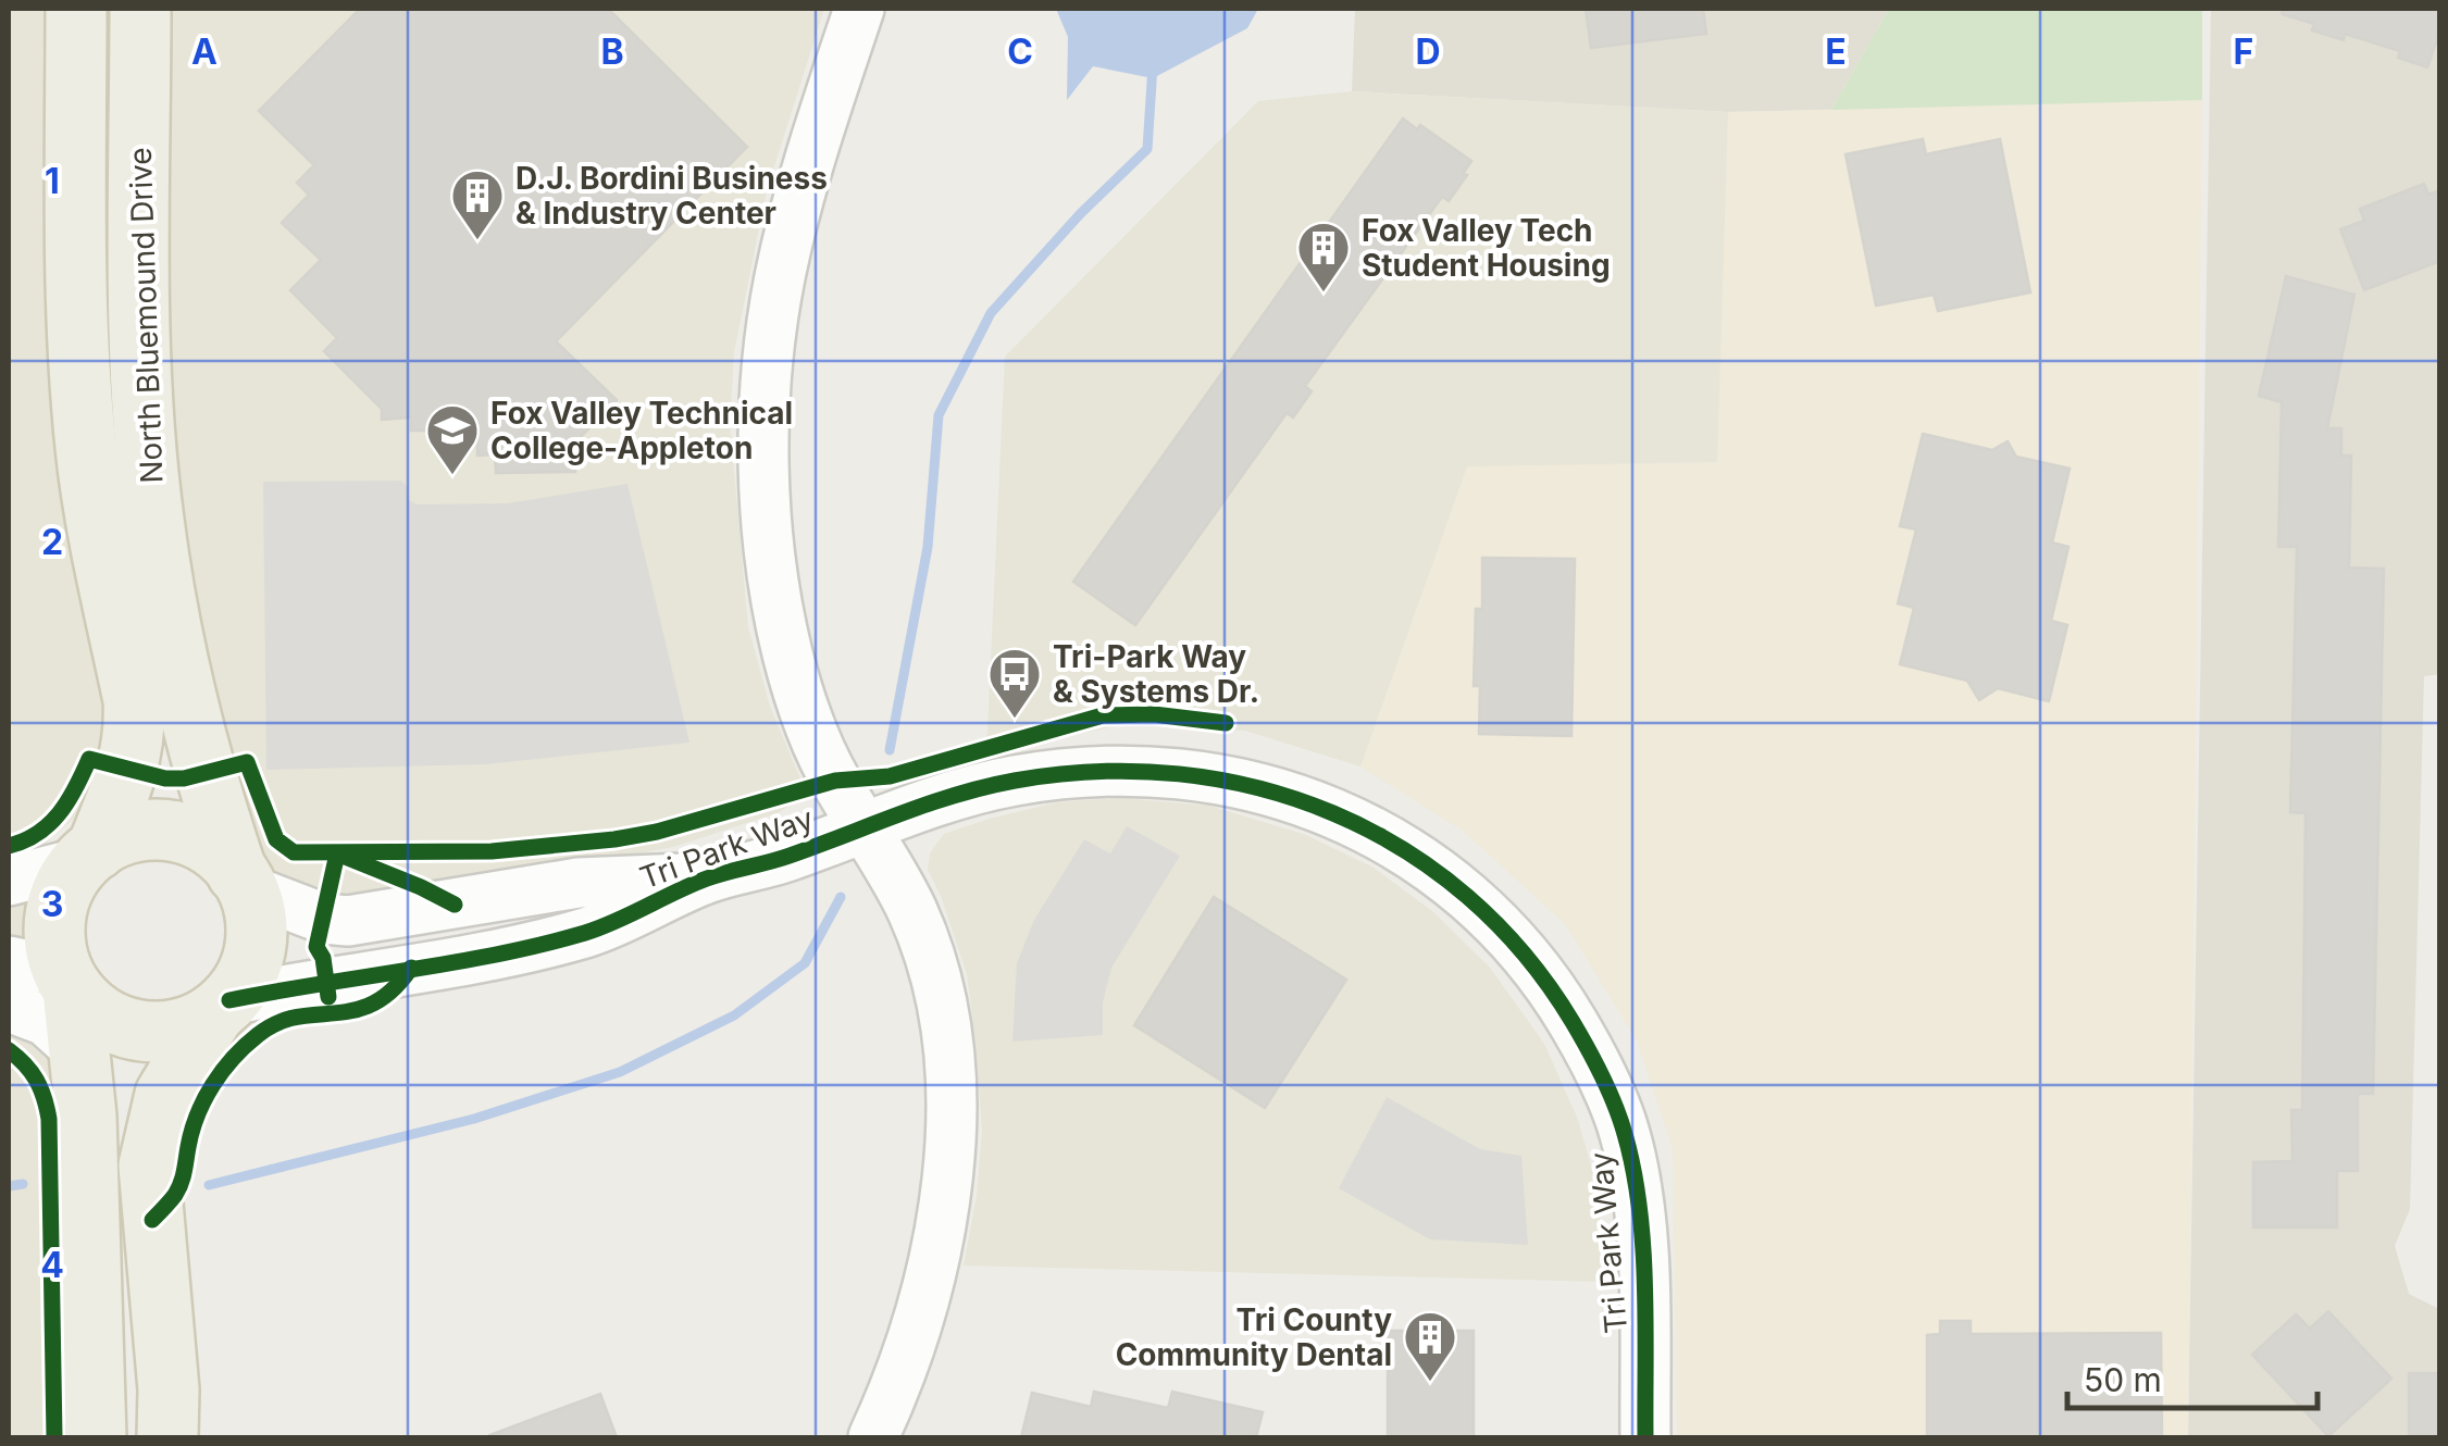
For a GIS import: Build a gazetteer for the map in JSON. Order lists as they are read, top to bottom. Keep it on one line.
{"streets":{"main road":["North Bluemound Drive"],"street":["Tri Park Way"]},"crossings":[["North Bluemound Drive","Tri Park Way"]],"places":{"building":["D.J. Bordini Business & Industry Center","Fox Valley Tech Student Housing","Tri County Community Dental"],"school or university":["Fox Valley Technical College-Appleton"],"bus stop":["Tri-Park Way & Systems Dr."]},"scale_bar":"50 m","grid":{"columns":["A","B","C","D","E","F"],"rows":["1","2","3","4"]}}
